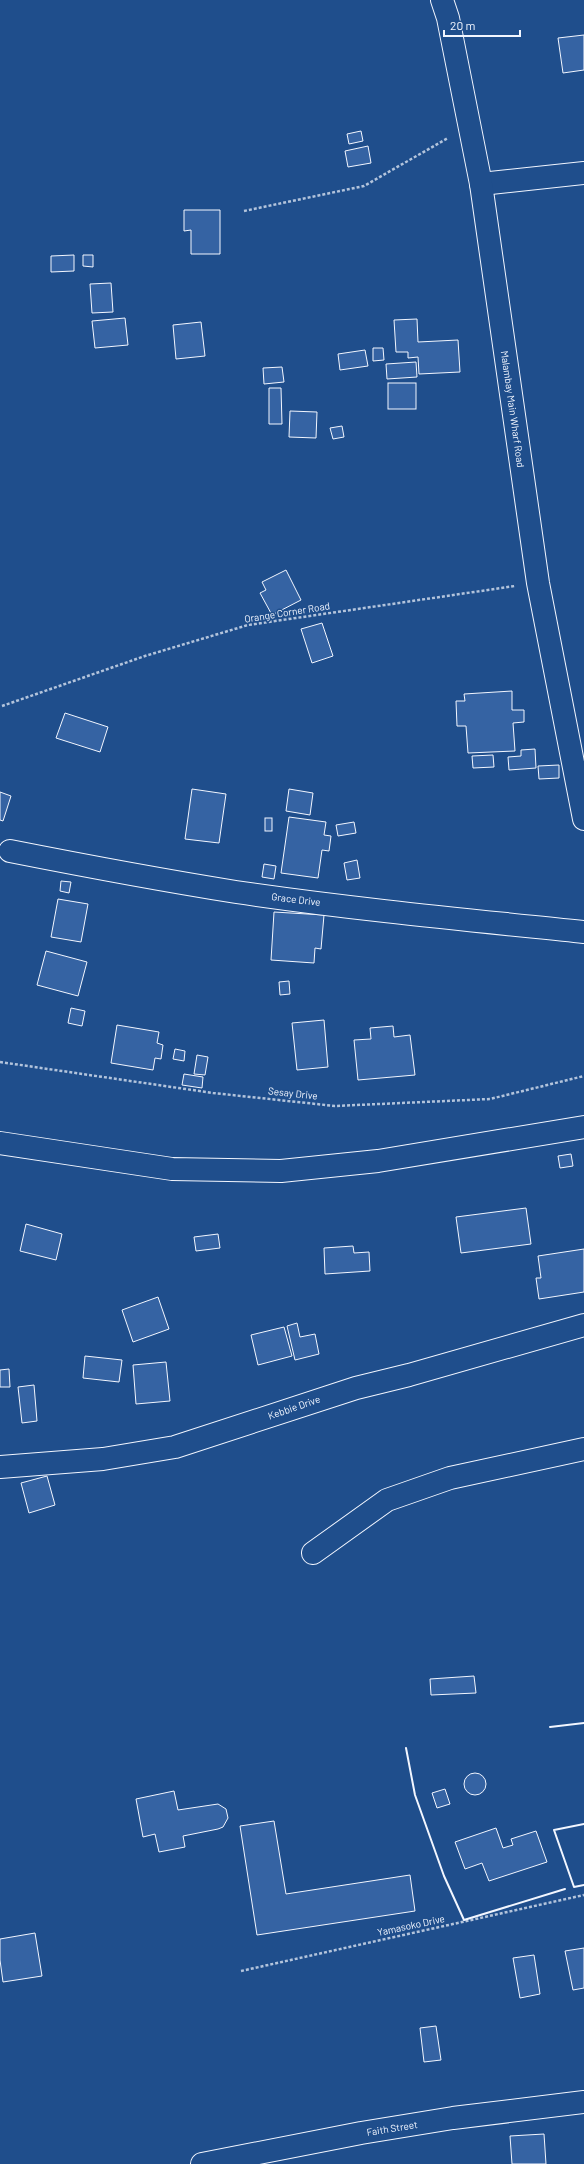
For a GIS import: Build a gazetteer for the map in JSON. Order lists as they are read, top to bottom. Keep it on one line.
{"streets":{"street":["Malambay Main Wharf Road","Grace Drive","Kebbie Drive","Faith Street"],"path":["Orange Corner Road","Sesay Drive","Yamasoko Drive"]},"crossings":[["Malambay Main Wharf Road","Orange Corner Road"]],"scale_bar":"20 m"}
